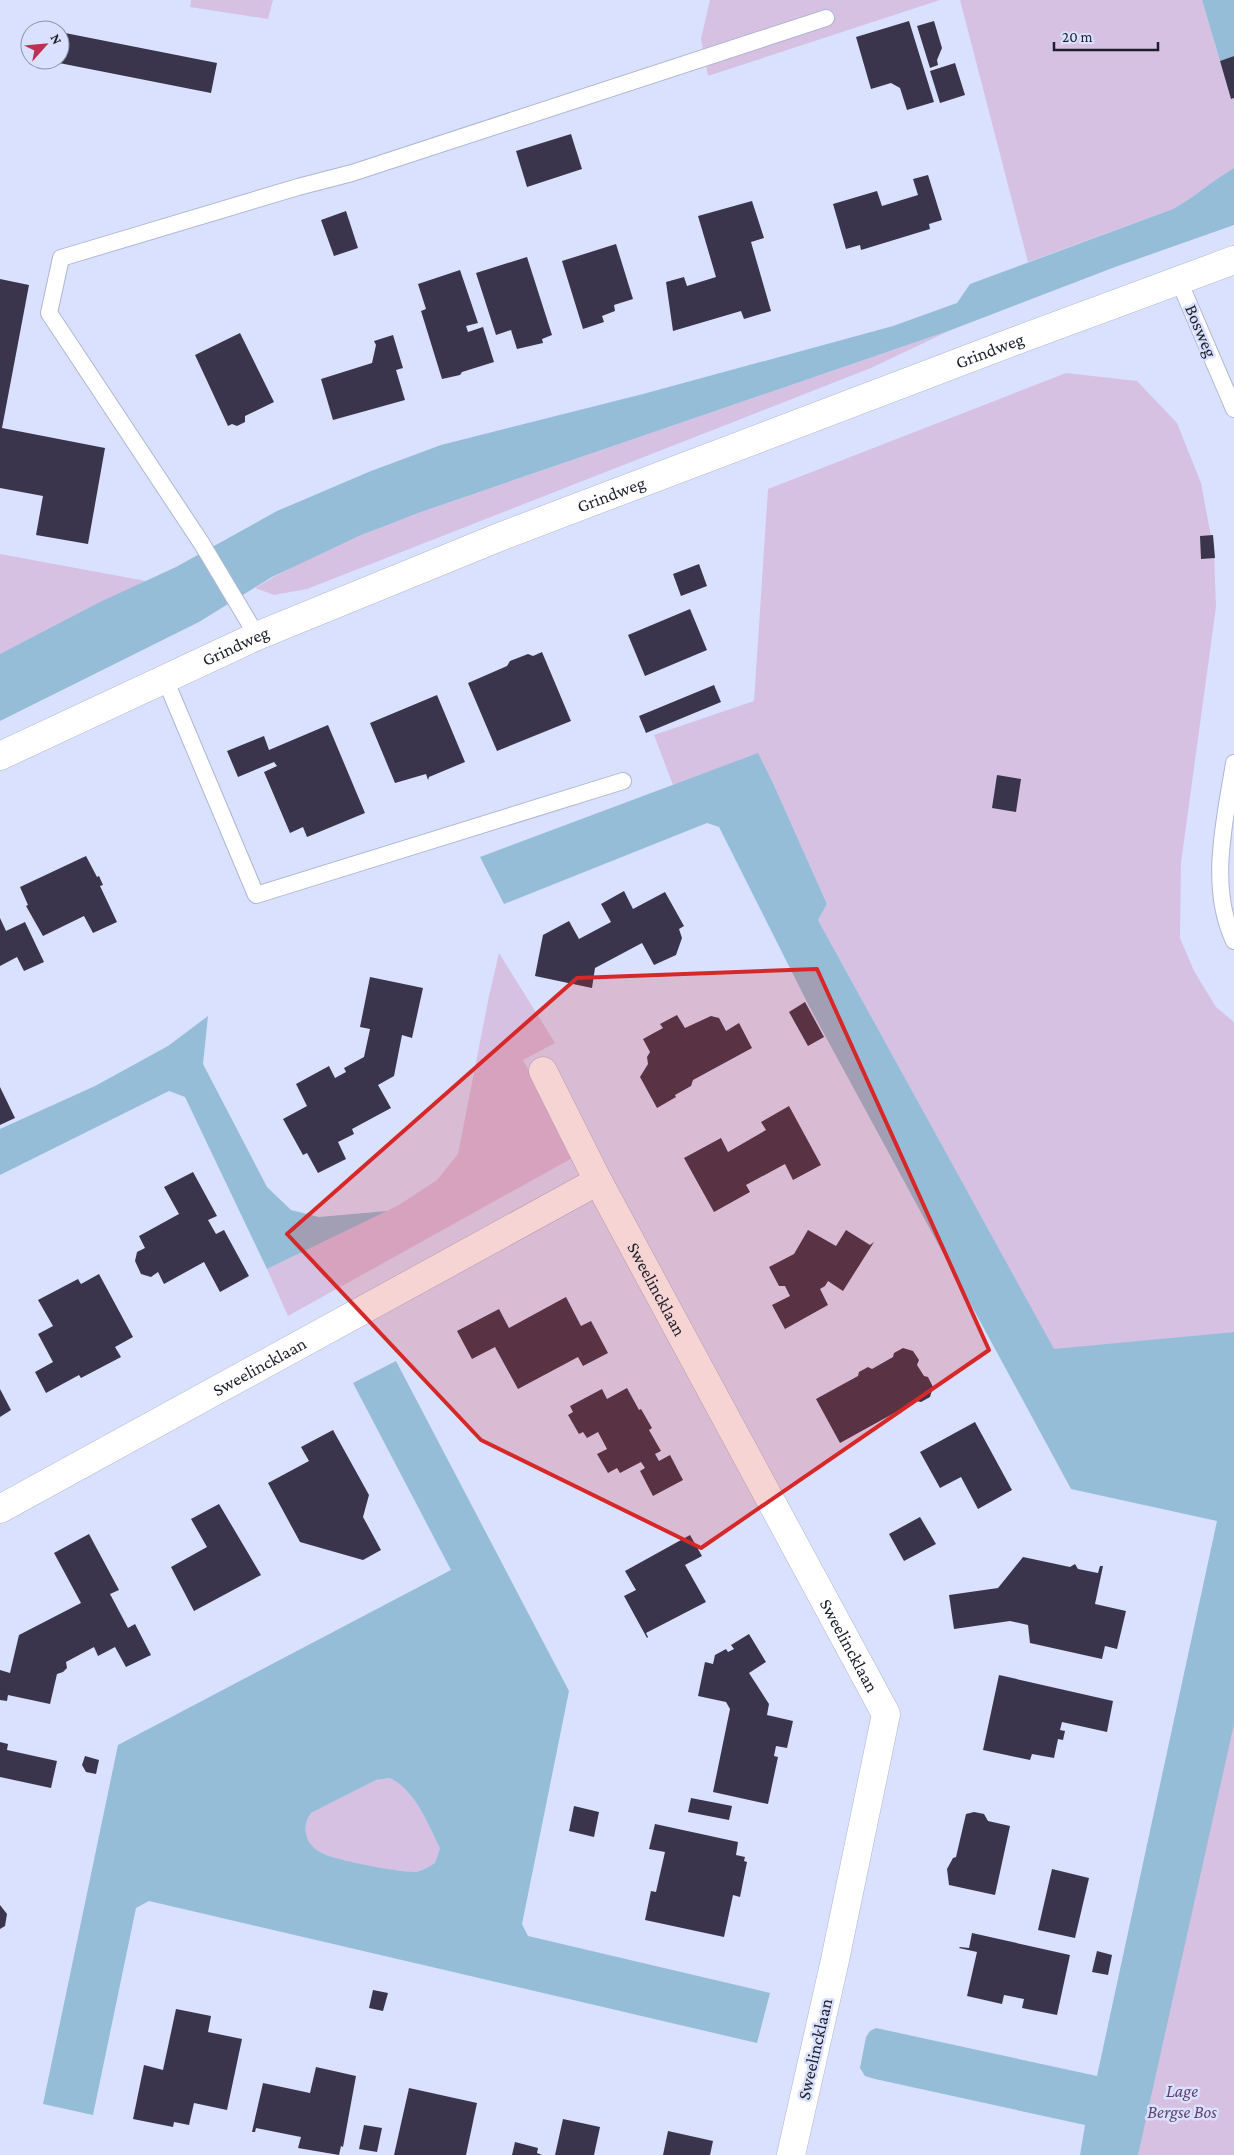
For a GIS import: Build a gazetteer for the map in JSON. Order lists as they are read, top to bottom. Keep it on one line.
{"streets":{"street":["Grindweg","Sweelincklaan"],"lane":["Bosweg"]},"crossings":[["Bosweg","Grindweg"]],"parks":["Lage Bergse Bos"],"scale_bar":"20 m","north":"top right"}
